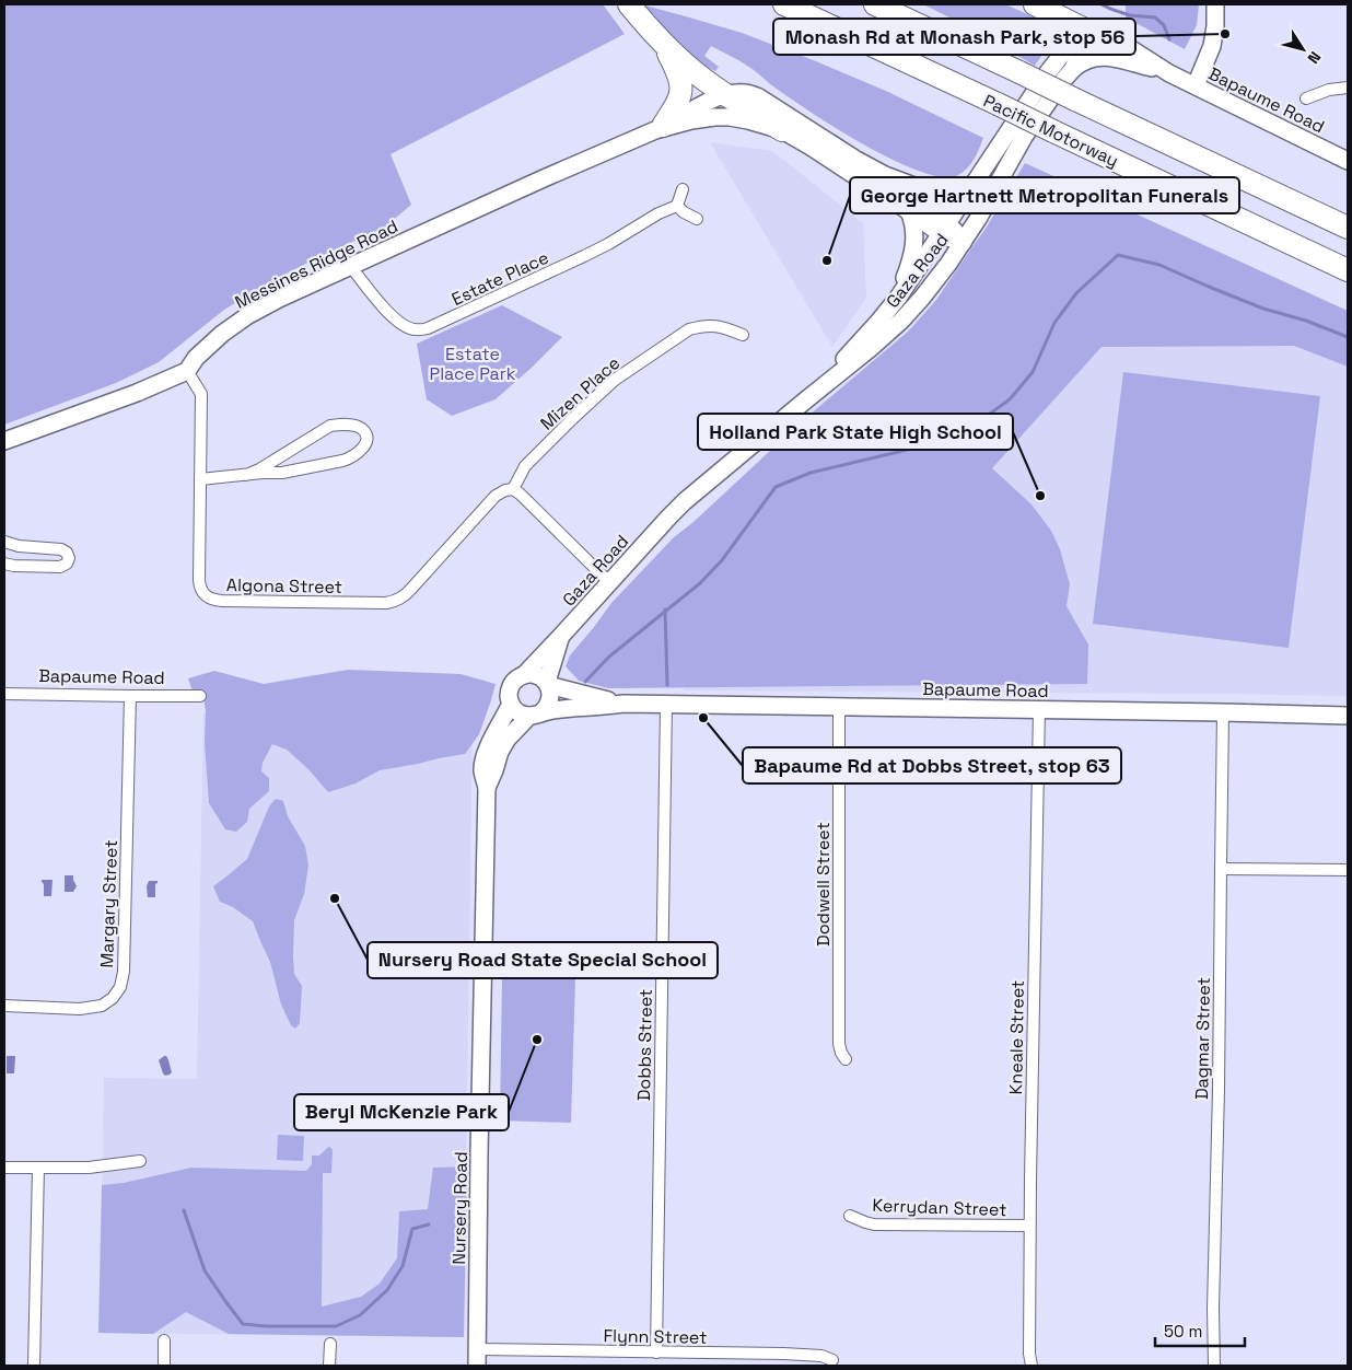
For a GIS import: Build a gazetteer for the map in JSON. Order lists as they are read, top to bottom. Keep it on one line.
{"streets":{"highway":["Pacific Motorway"],"main road":["Bapaume Road","Messines Ridge Road","Gaza Road","Nursery Road"],"street":["Estate Place","Mizen Place","Algona Street","Dodwell Street","Margary Street","Kneale Street","Dagmar Street","Dobbs Street","Kerrydan Street","Flynn Street"]},"crossings":[["Bapaume Road","Gaza Road"],["Bapaume Road","Dodwell Street"],["Bapaume Road","Margary Street"],["Bapaume Road","Kneale Street"],["Bapaume Road","Dagmar Street"],["Bapaume Road","Dobbs Street"],["Bapaume Road","Nursery Road"],["Messines Ridge Road","Gaza Road"],["Messines Ridge Road","Estate Place"],["Messines Ridge Road","Algona Street"],["Gaza Road","Nursery Road"],["Mizen Place","Algona Street"],["Kneale Street","Kerrydan Street"],["Dobbs Street","Flynn Street"],["Nursery Road","Flynn Street"]],"parks":["Estate Place Park"],"places":["Monash Rd at Monash Park, stop 56","George Hartnett Metropolitan Funerals","Holland Park State High School","Bapaume Rd at Dobbs Street, stop 63","Nursery Road State Special School","Beryl McKenzie Park"],"scale_bar":"50 m","north":"bottom right"}
